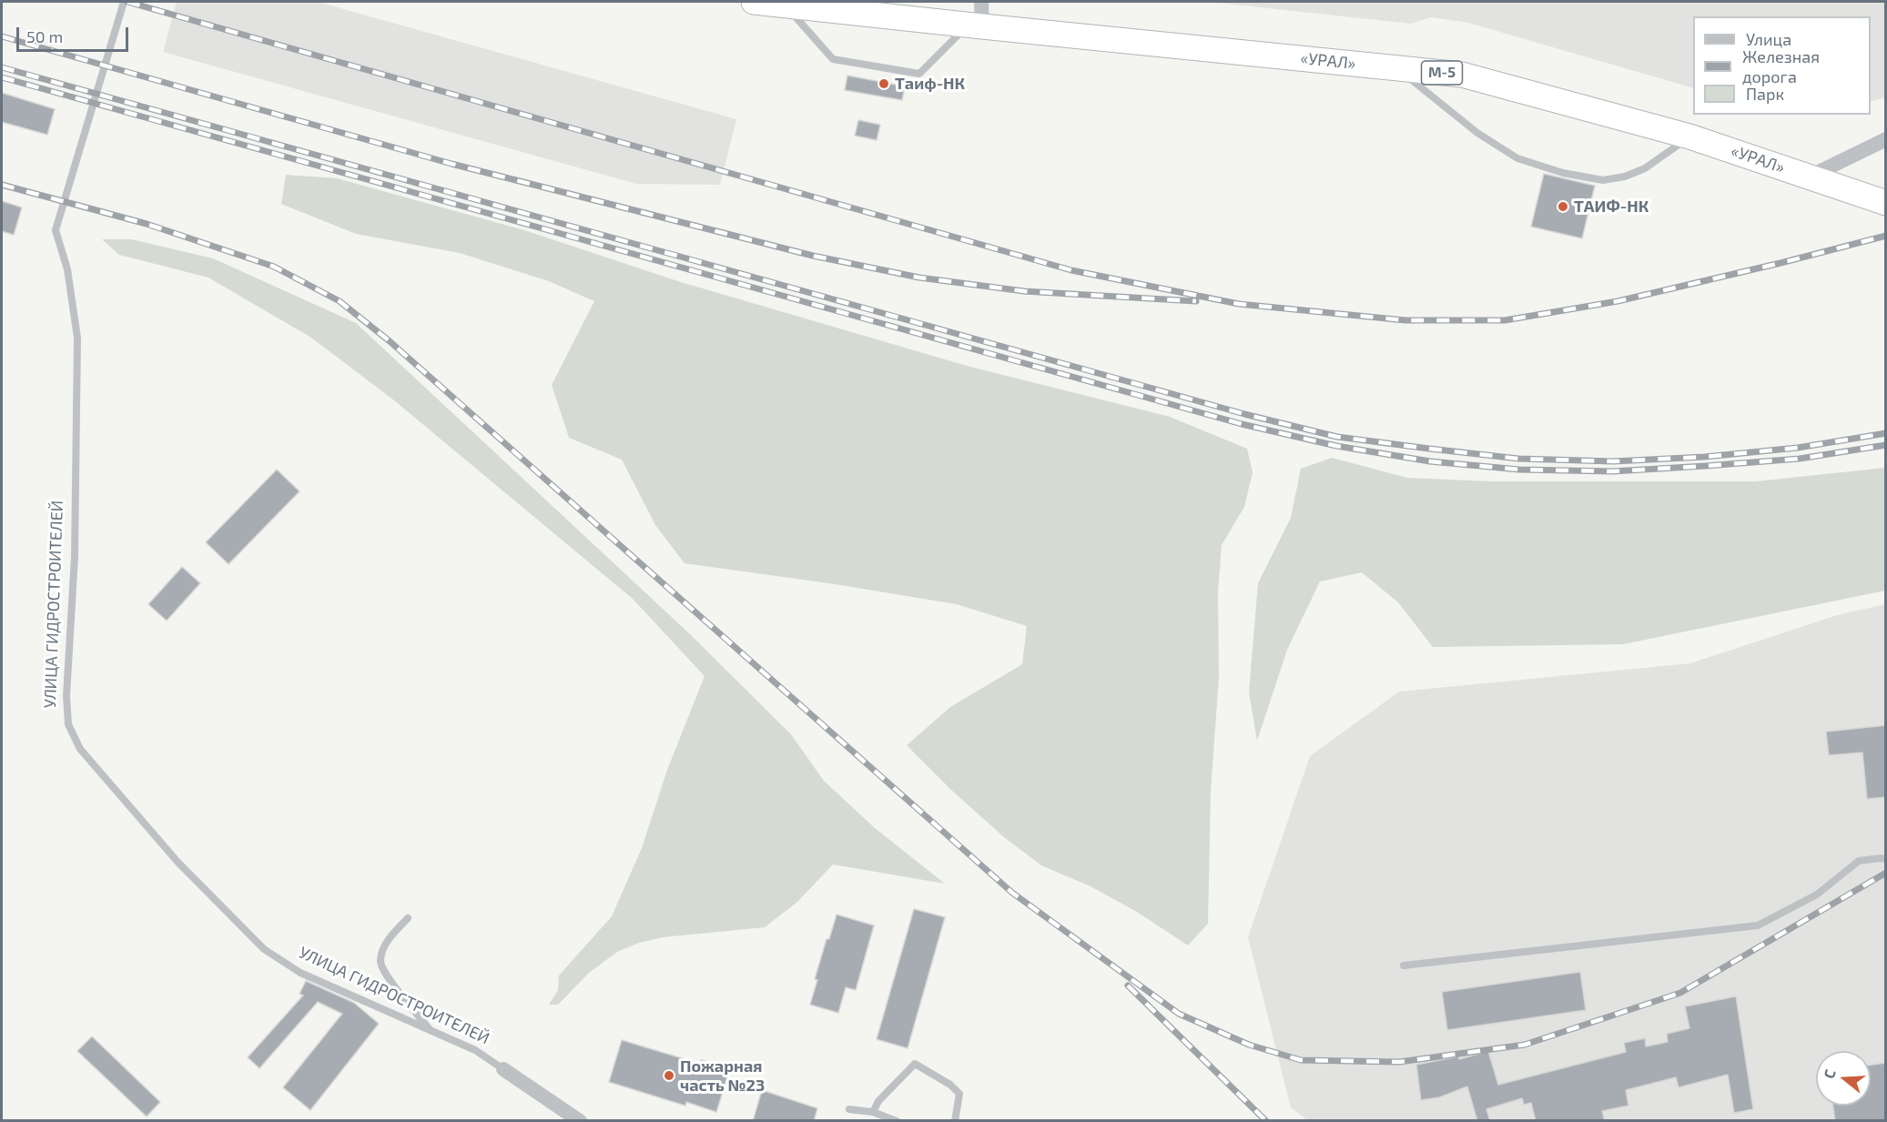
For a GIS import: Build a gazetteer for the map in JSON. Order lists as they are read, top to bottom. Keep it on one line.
{"streets":{"highway":["«УРАЛ»","М-5"],"street":["УЛИЦА ГИДРОСТРОИТЕЛЕЙ"]},"places":["Таиф-НК","ТАИФ-НК","Пожарная часть №23"],"legend":["Улица","Железная дорога","Парк"],"scale_bar":"50 m","north":"left"}
